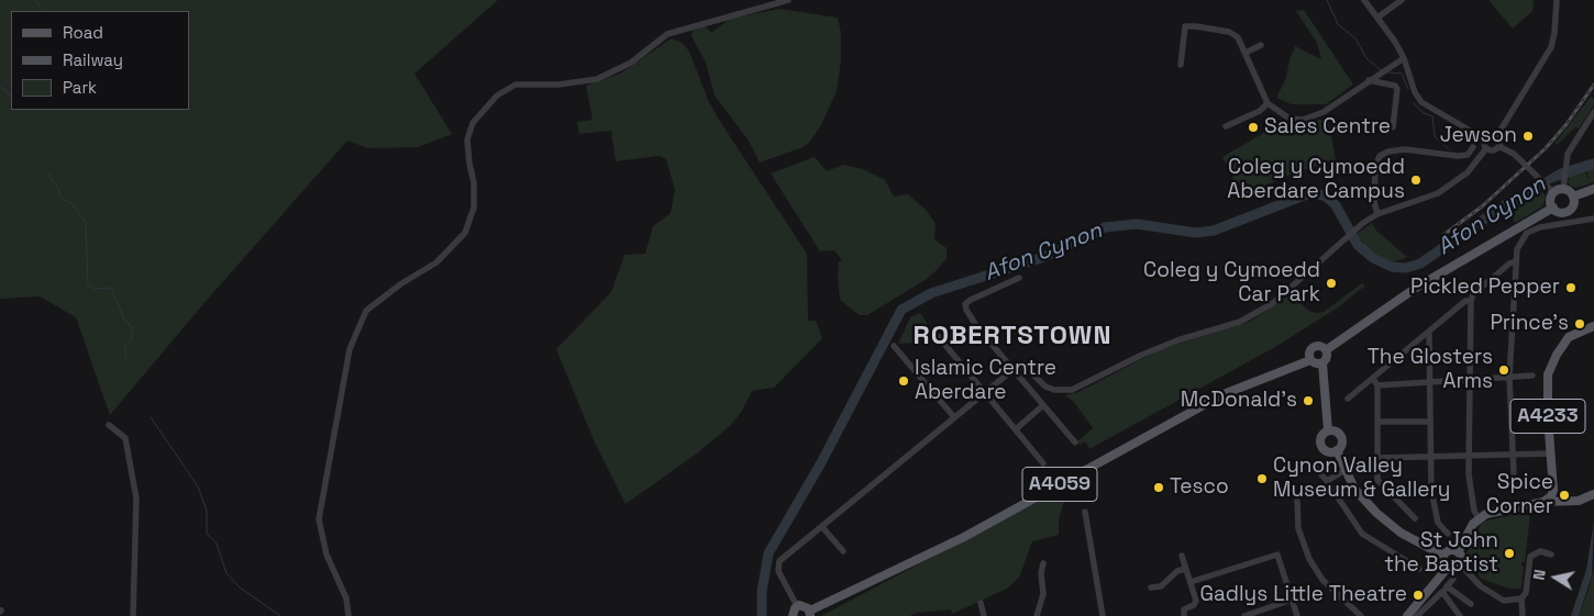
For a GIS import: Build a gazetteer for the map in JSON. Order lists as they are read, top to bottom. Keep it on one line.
{"streets":{"main road":["A4233","A4059"]},"districts":["ROBERTSTOWN"],"water":["Afon Cynon"],"places":["Sales Centre","Jewson","Coleg y Cymoedd Aberdare Campus","Coleg y Cymoedd Car Park","Pickled Pepper","Prince's","The Glosters Arms","Islamic Centre Aberdare","McDonald's","Cynon Valley Museum & Gallery","Tesco","Spice Corner","St John the Baptist","Gadlys Little Theatre"],"legend":["Road","Railway","Park"],"north":"left"}
